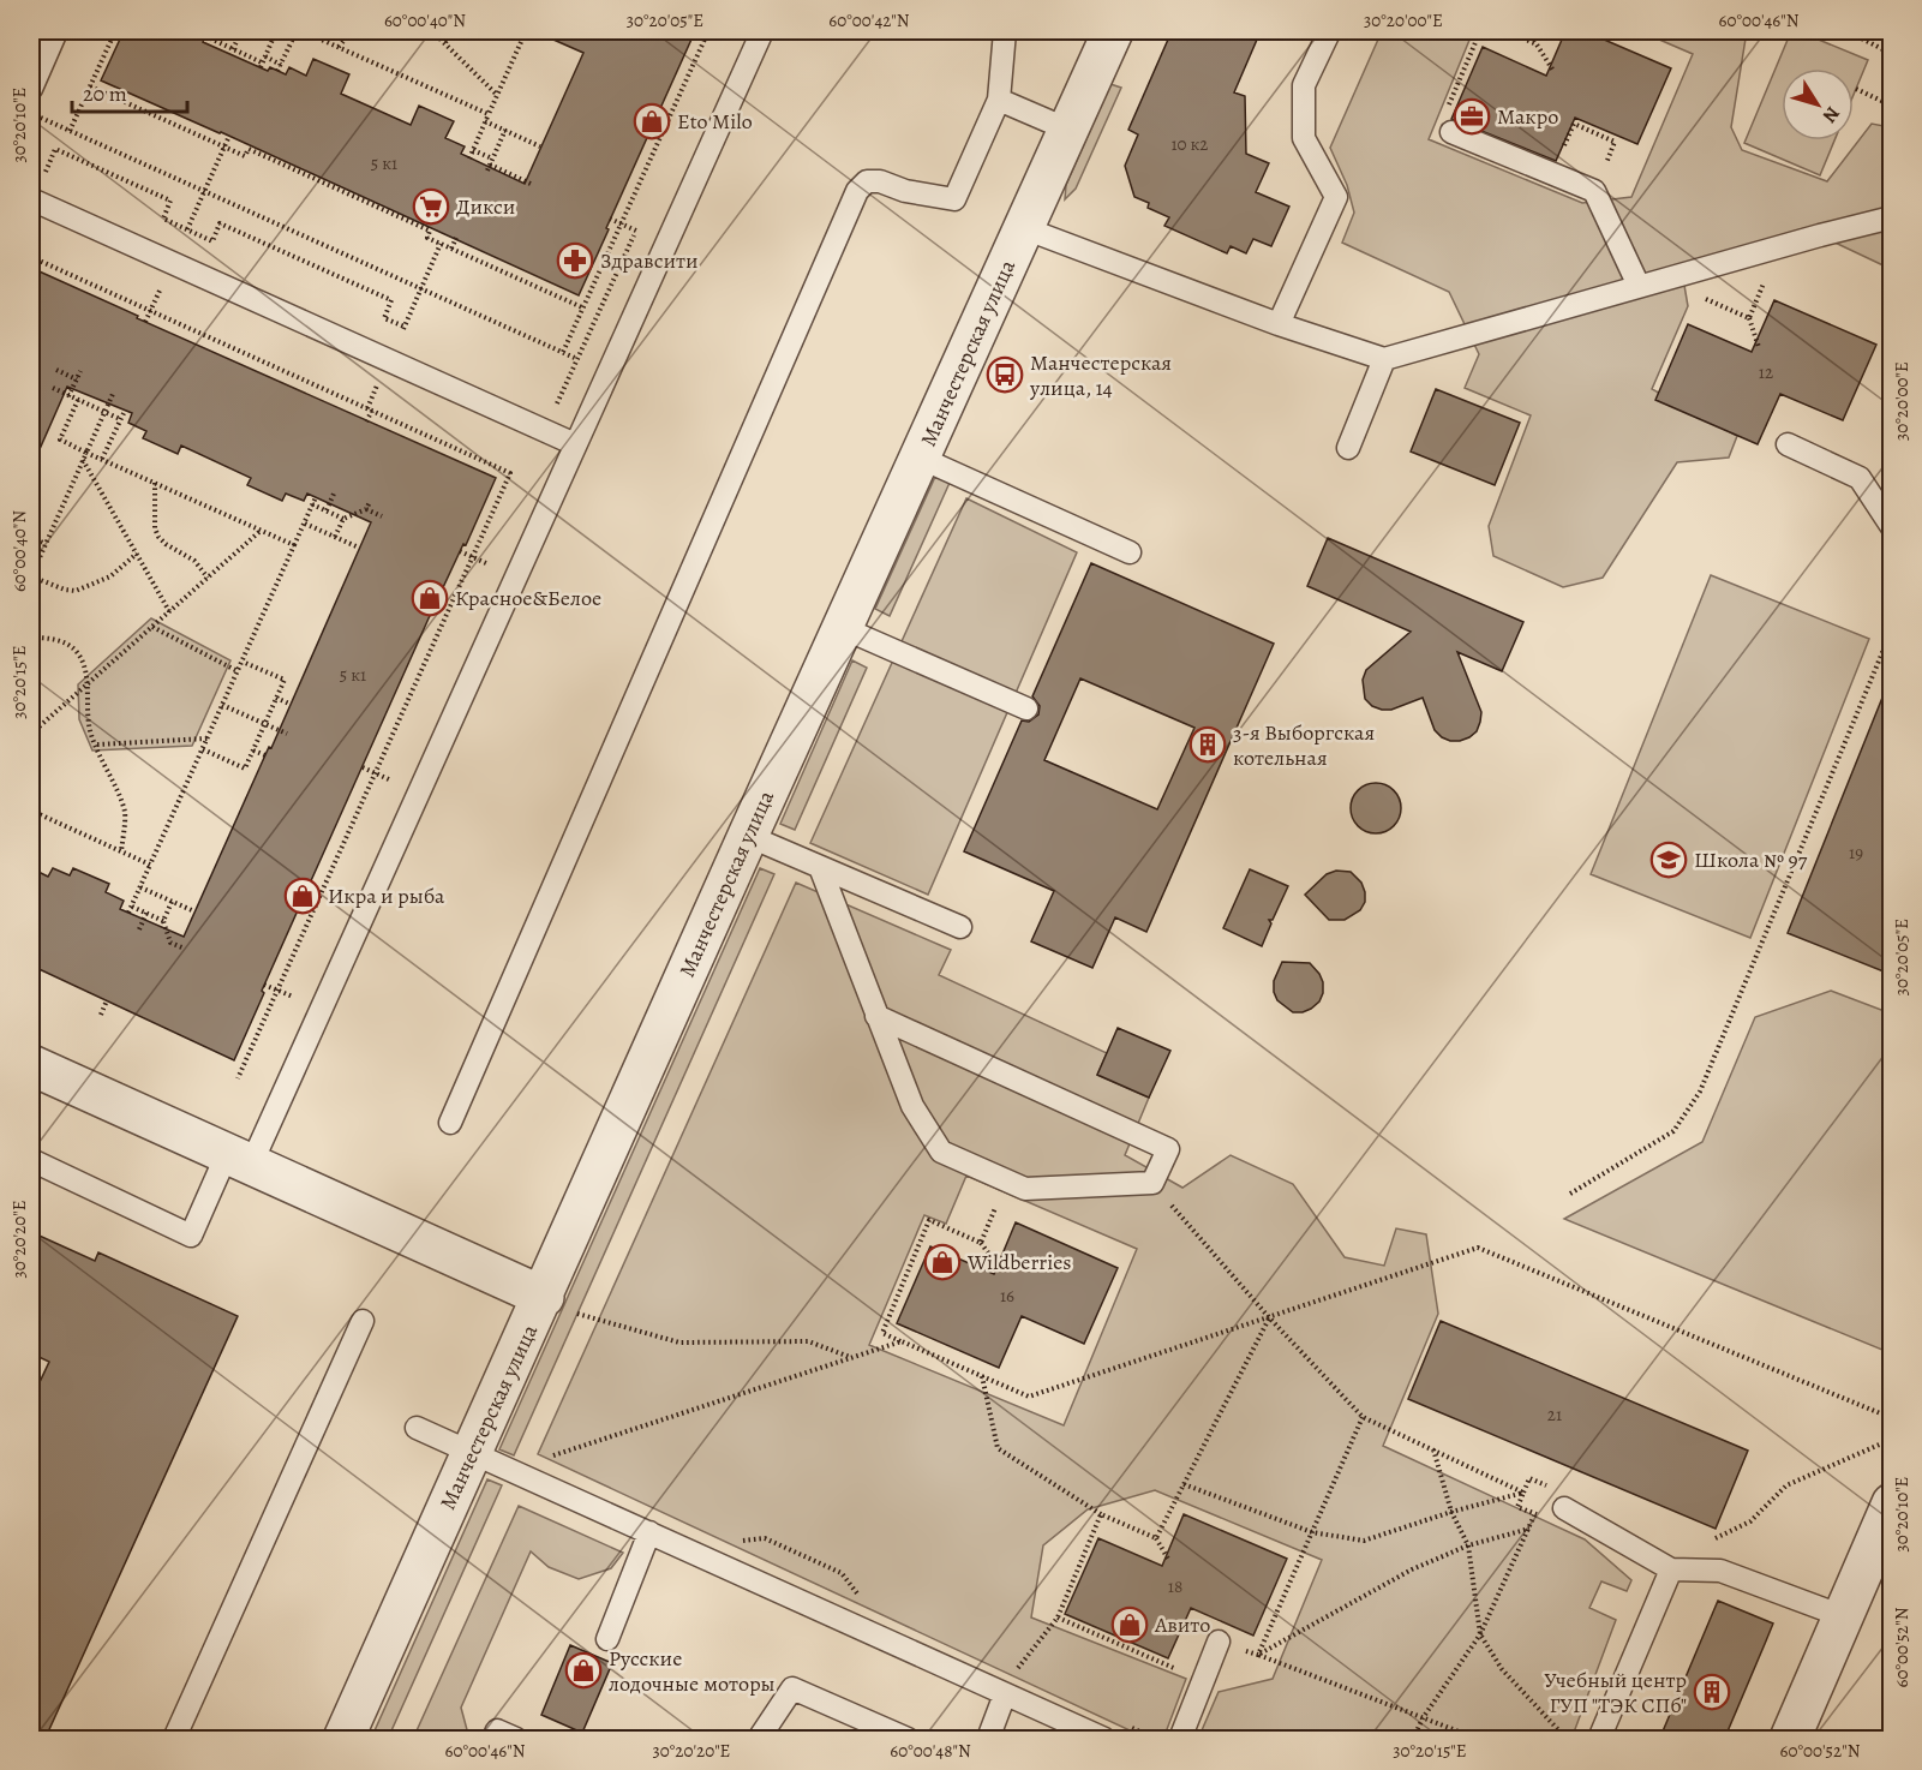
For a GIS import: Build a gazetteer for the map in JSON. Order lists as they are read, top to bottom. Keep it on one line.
{"streets":{"street":["Манчестерская улица"]},"places":{"office":["Макро"],"shop":["Eto Milo","Красное&Белое","Икра и рыба","Wildberries","Авито","Русские лодочные моторы"],"supermarket":["Дикси"],"pharmacy":["Здравсити"],"bus stop":["Манчестерская улица, 14"],"building":["3-я Выборгская котельная","Учебный центр ГУП \"ТЭК СПб\""],"school or university":["Школа № 97"]},"house_numbers":["10 к2","5 к1","12","5 к1","19","16","21","18"],"scale_bar":"20 m","north":"bottom right","coordinates":["60°00'40\"N","30°20'05\"E","60°00'42\"N","30°20'00\"E","60°00'46\"N","30°20'10\"E","30°20'15\"E","30°20'20\"E","60°00'52\"N","60°00'48\"N"]}
